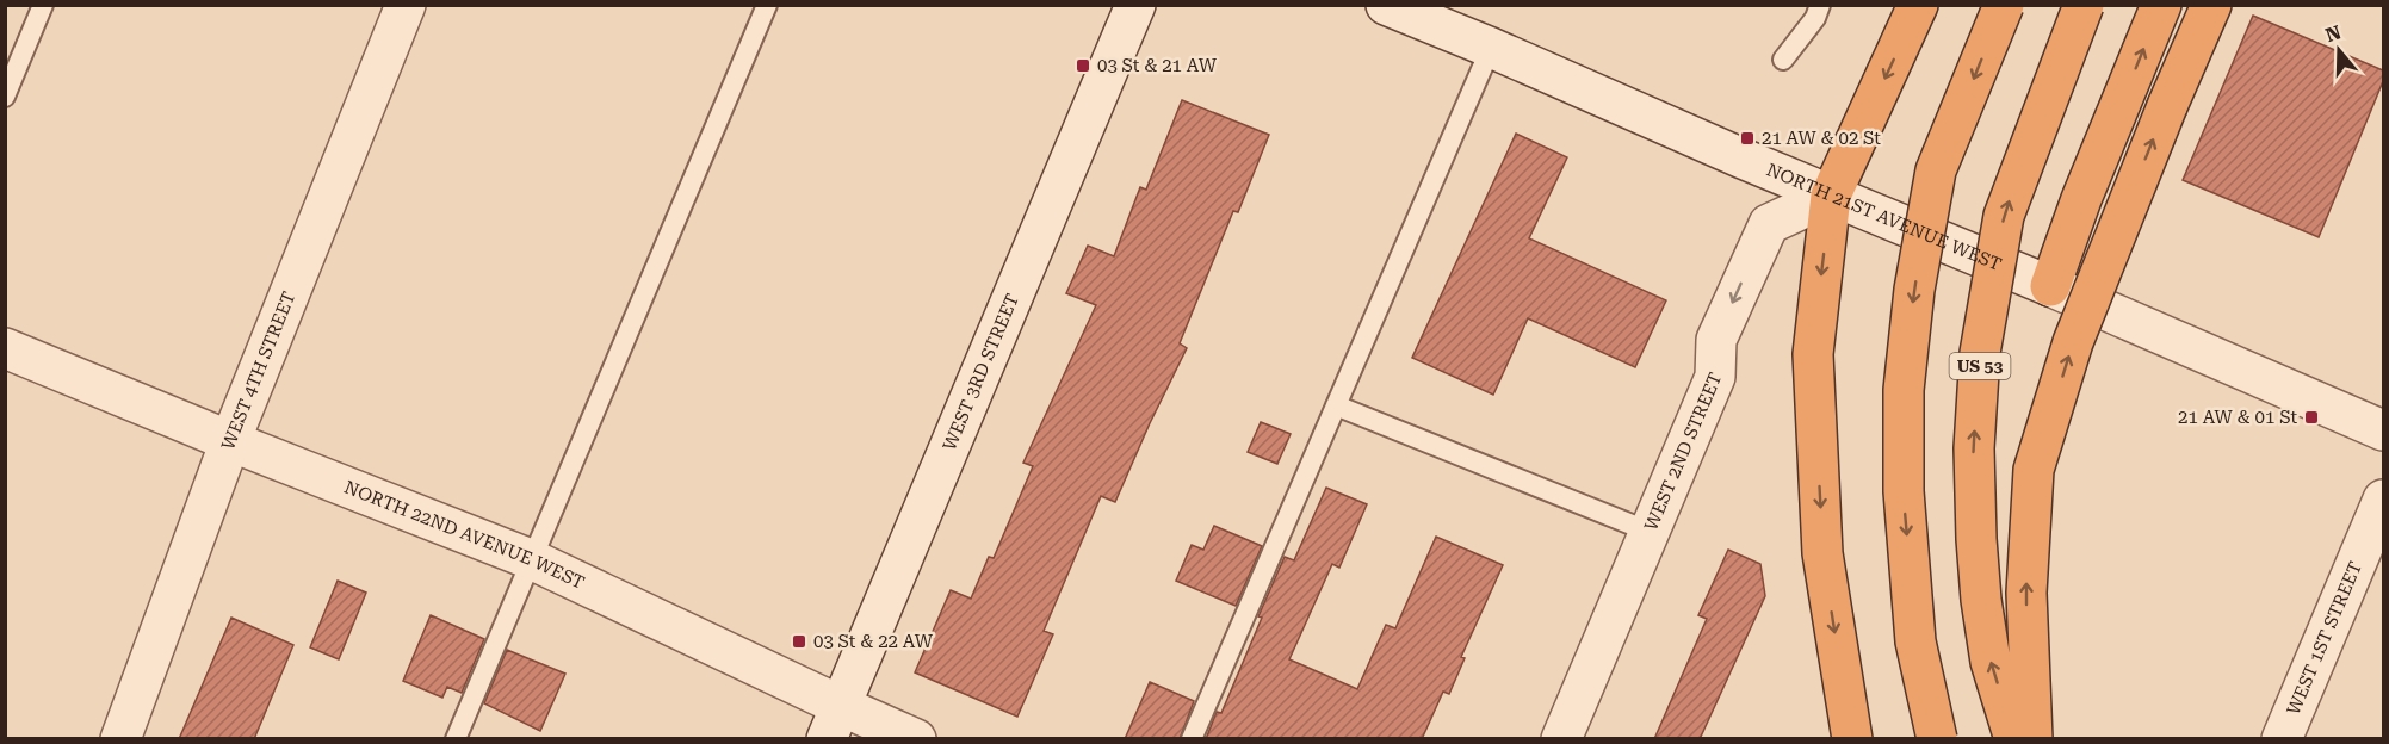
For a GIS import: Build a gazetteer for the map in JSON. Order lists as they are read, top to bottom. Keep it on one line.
{"streets":{"highway":["US 53"],"street":["NORTH 21ST AVENUE WEST","WEST 4TH STREET","WEST 3RD STREET","WEST 2ND STREET","NORTH 22ND AVENUE WEST","WEST 1ST STREET"]},"crossings":[["NORTH 21ST AVENUE WEST","WEST 2ND STREET"],["WEST 4TH STREET","NORTH 22ND AVENUE WEST"],["WEST 3RD STREET","NORTH 22ND AVENUE WEST"]],"one_way":["WEST 2ND STREET"],"places":{"transit":["03 St & 21 AW","21 AW & 02 St","21 AW & 01 St","03 St & 22 AW"]},"north":"top"}
